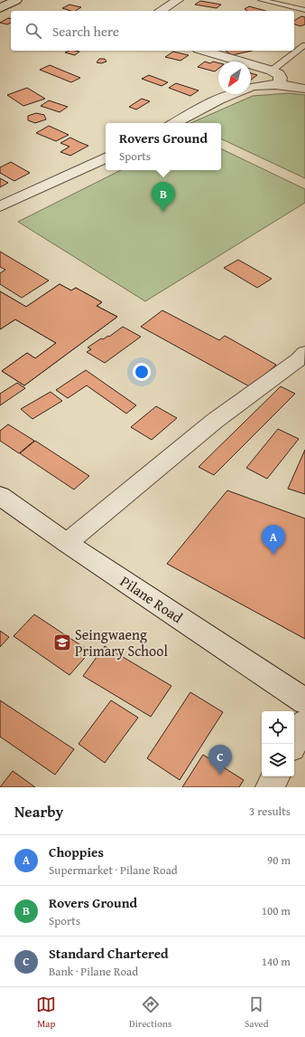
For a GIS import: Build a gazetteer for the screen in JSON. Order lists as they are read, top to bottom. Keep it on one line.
{"streets":{"street":["Pilane Road"]},"places":{"school or university":["Seingwaeng Primary School"]},"north":"bottom left","page":{"search":"Search here","popup":["Rovers Ground","Sports"],"pins":["B","A","C"],"heading":["Nearby","3 results"],"list":[{"mark":"A","name":"Choppies","note":"Supermarket · Pilane Road","value":"90 m"},{"mark":"B","name":"Rovers Ground","note":"Sports","value":"100 m"},{"mark":"C","name":"Standard Chartered","note":"Bank · Pilane Road","value":"140 m"}],"nav":["Map","Directions","Saved"]}}
